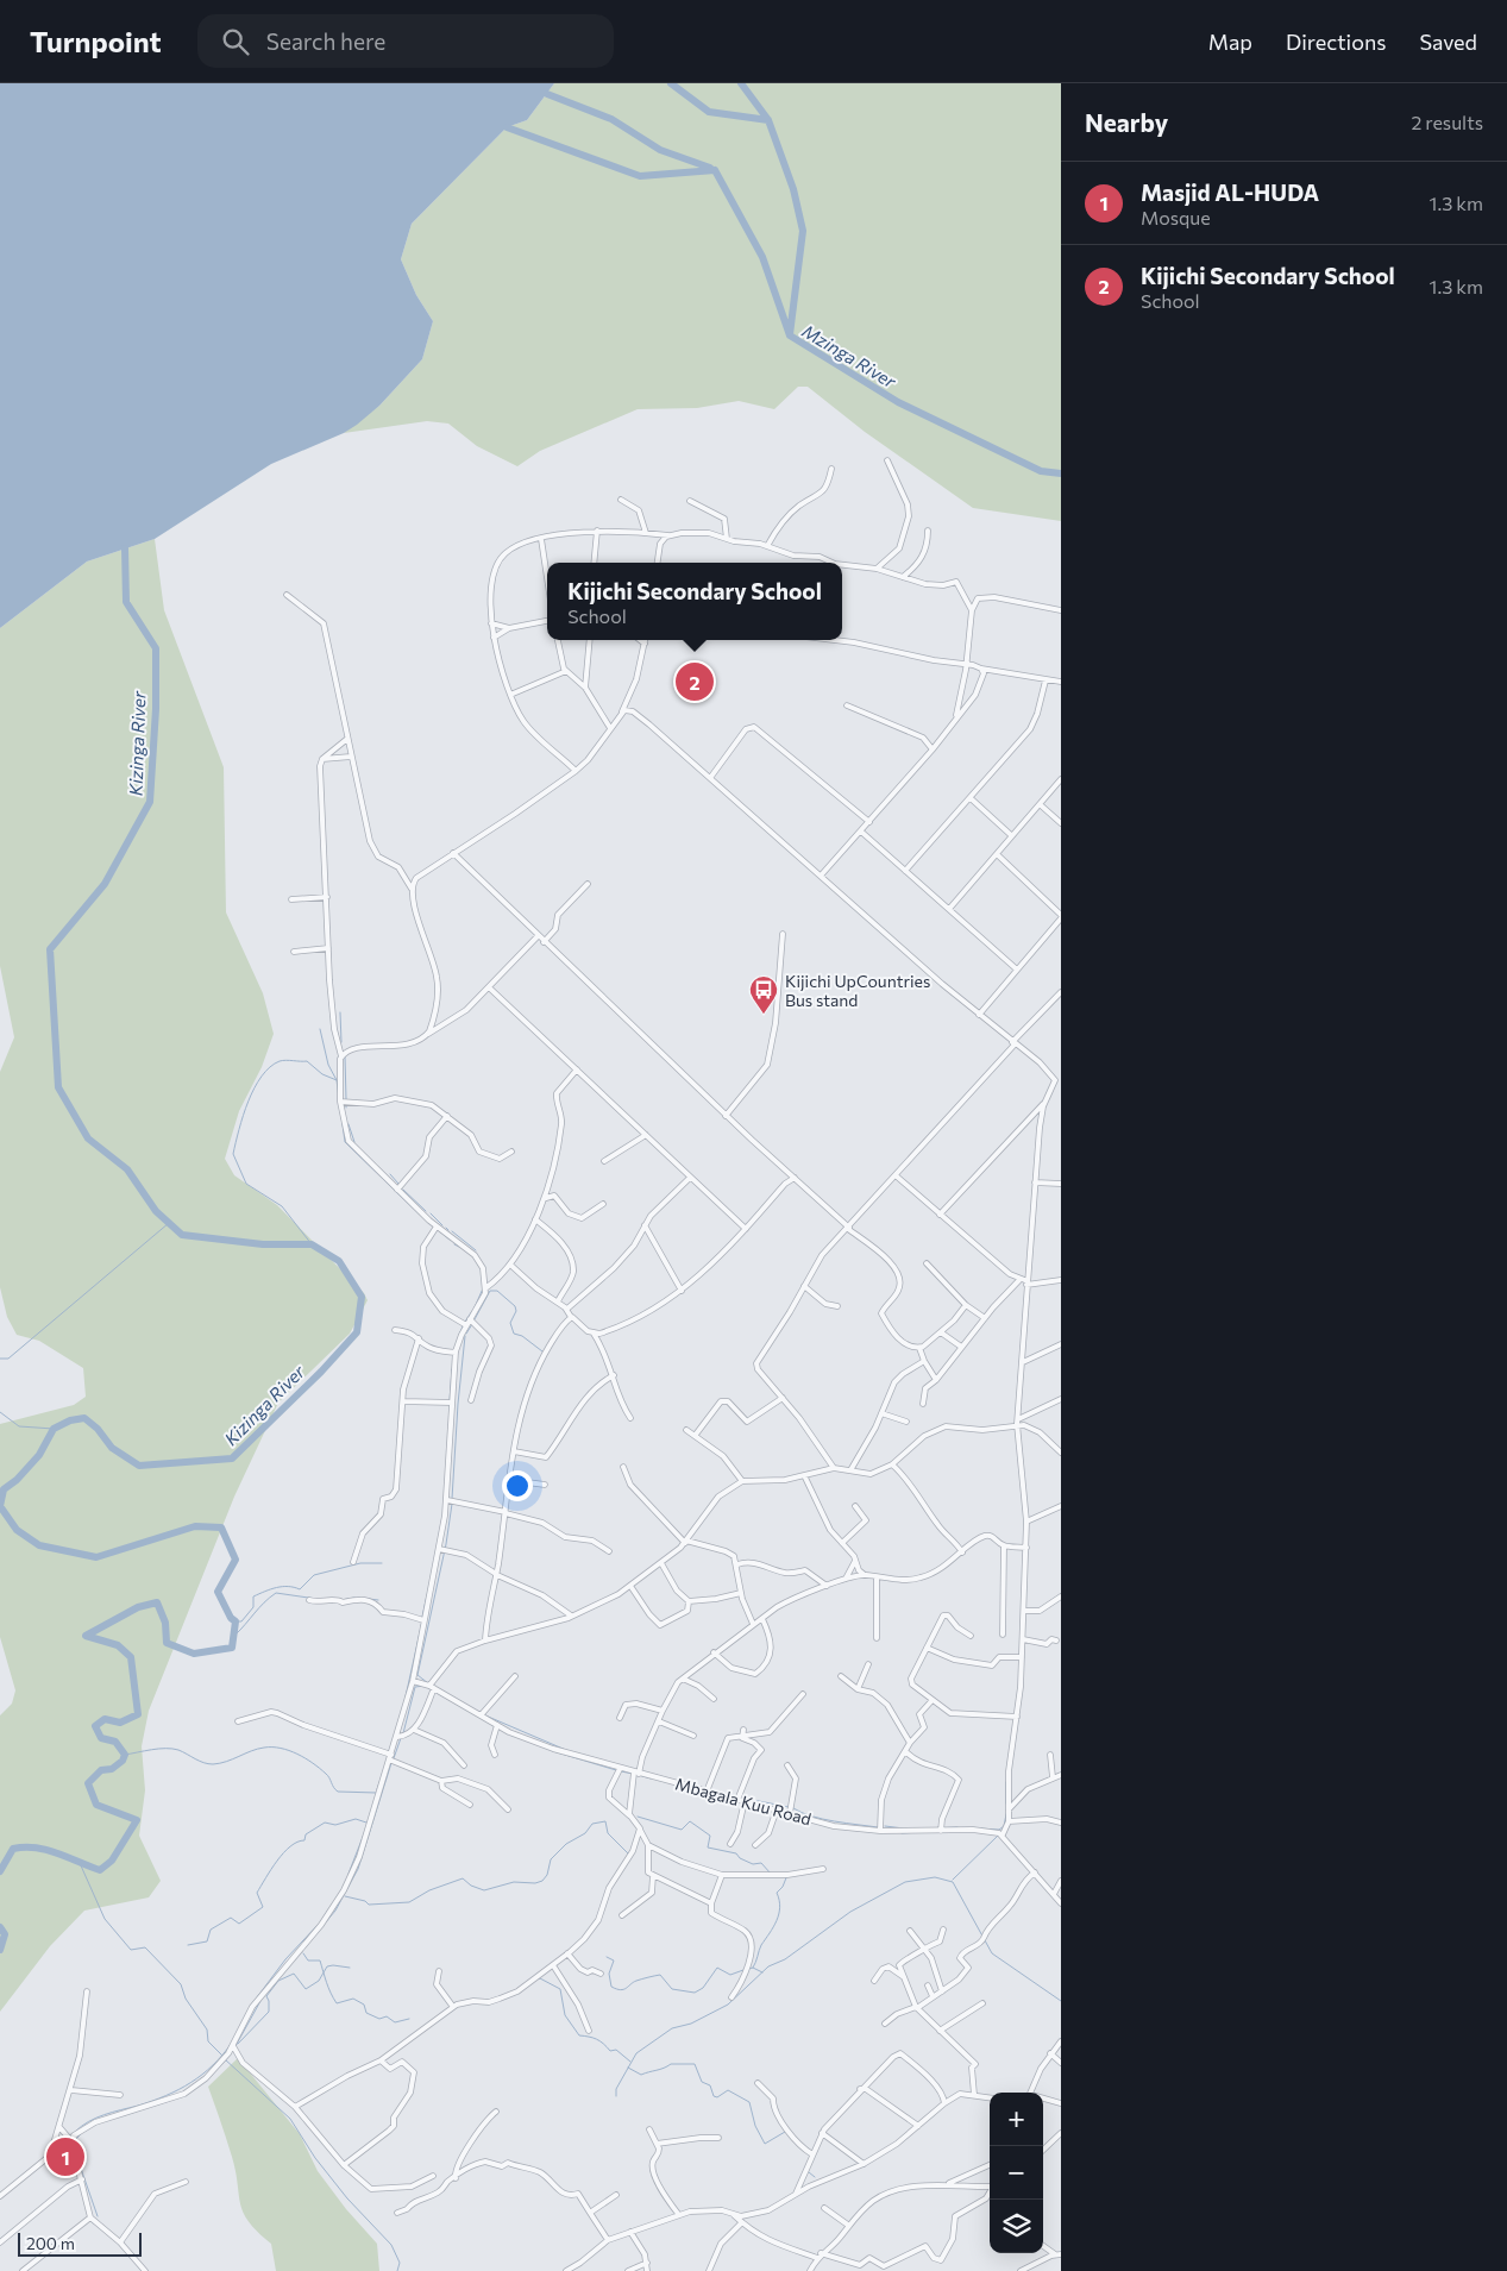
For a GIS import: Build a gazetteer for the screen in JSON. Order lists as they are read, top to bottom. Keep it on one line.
{"streets":{"street":["Mbagala Kuu Road"]},"water":["Mzinga River","Kizinga River"],"places":{"bus stop":["Kijichi UpCountries Bus stand"]},"scale_bar":"200 m","page":{"header":"Turnpoint","search":"Search here","nav":["Map","Directions","Saved"],"heading":["Nearby","2 results"],"list":[{"mark":"1","name":"Masjid AL-HUDA","note":"Mosque","value":"1.3 km"},{"mark":"2","name":"Kijichi Secondary School","note":"School","value":"1.3 km"}],"popup":["Kijichi Secondary School","School"],"pins":["2","1"],"map_buttons":["+","−"],"scale":"200 m"}}
